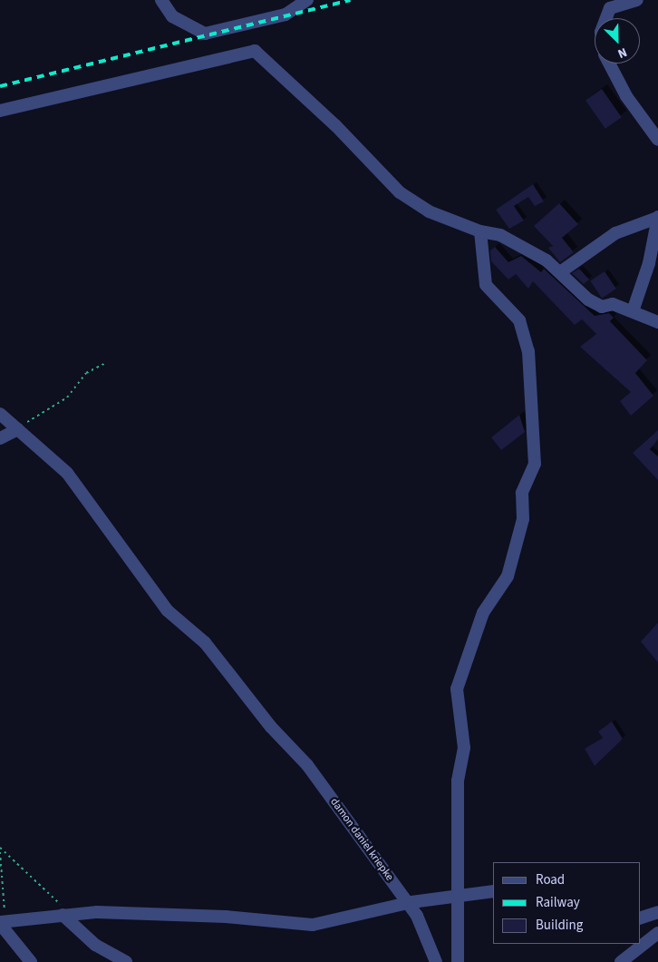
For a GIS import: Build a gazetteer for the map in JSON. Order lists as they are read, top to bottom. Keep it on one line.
{"streets":{"street":["damon daniel kriepke"]},"legend":["Road","Railway","Building"],"north":"bottom right"}
